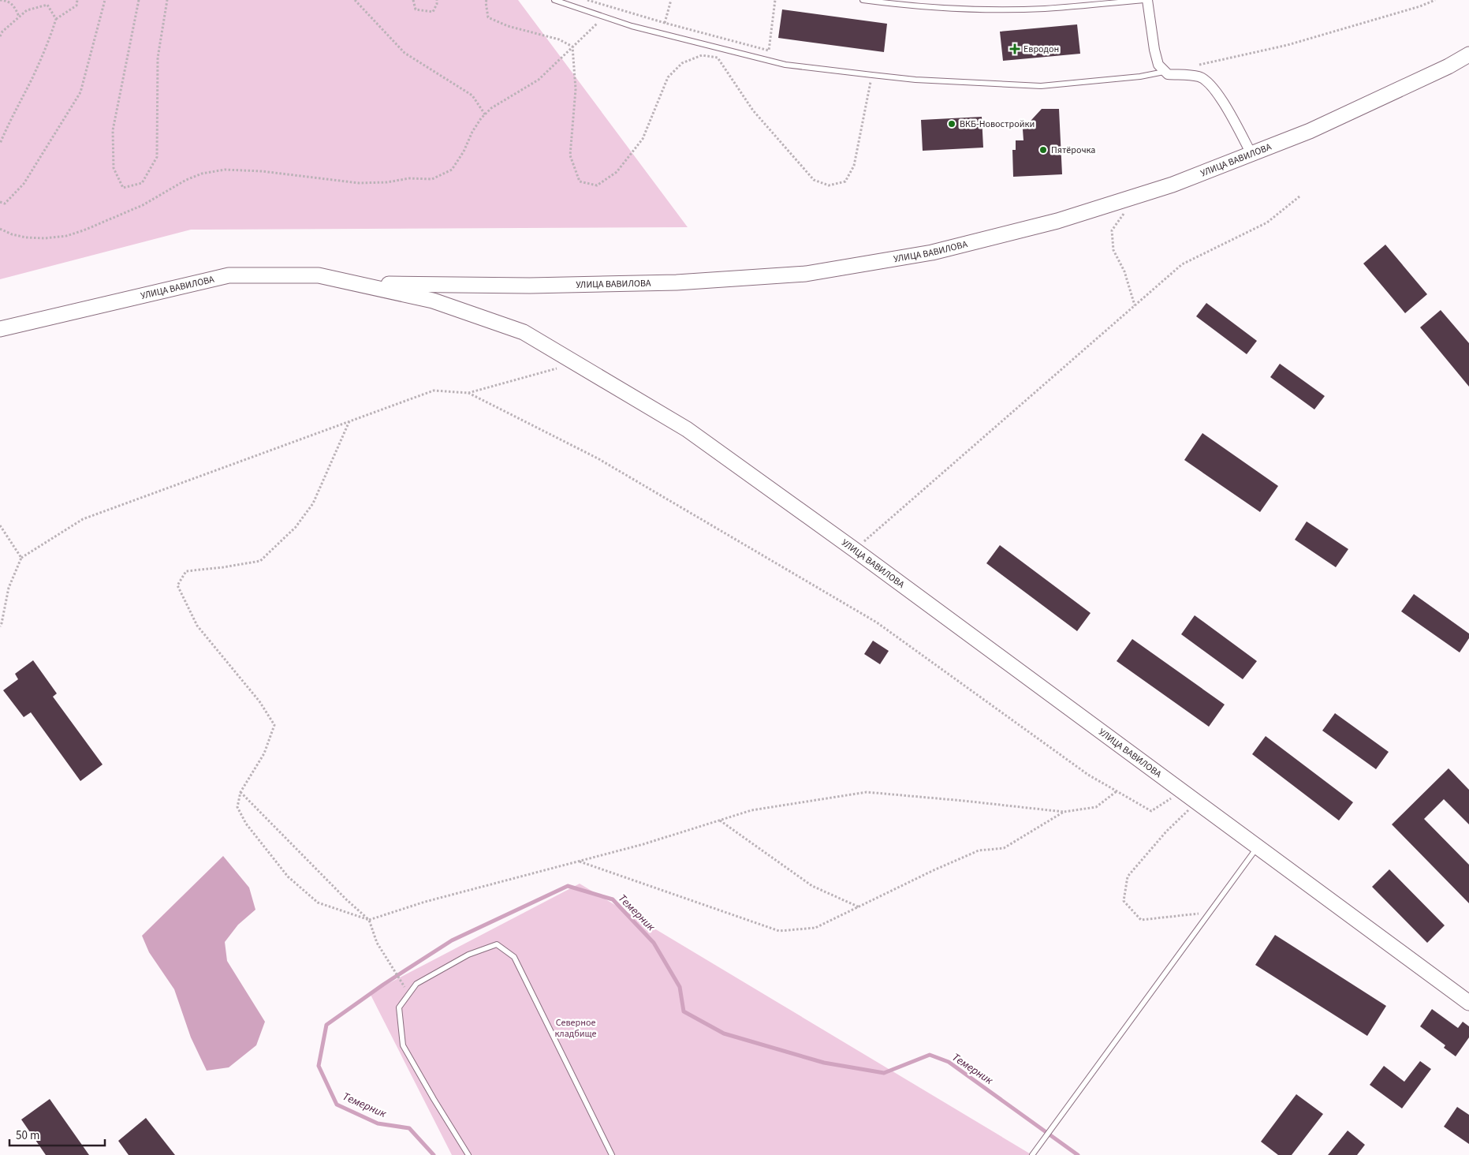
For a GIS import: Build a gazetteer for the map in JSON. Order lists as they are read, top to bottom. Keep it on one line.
{"streets":{"street":["УЛИЦА ВАВИЛОВА"]},"water":["Темерник"],"parks":["Северное кладбище"],"places":{"health":["Евродон"],"other":["ВКБ-Новостройки","Пятёрочка"]},"scale_bar":"50 m"}
